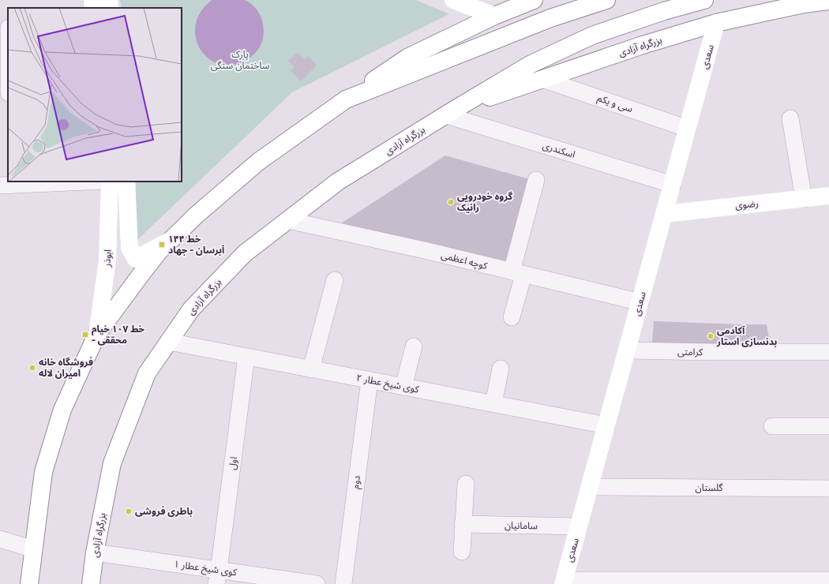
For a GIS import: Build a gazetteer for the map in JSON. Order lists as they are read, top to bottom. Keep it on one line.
{"streets":{"main road":["بزرگراه آزادی","سعدی","رضوی","ابوذر"],"street":["سی و یکم","اسکندری","کوچه اعظمی","کرامتی","کوی شیخ عطار ۲","اول","دوم","گلستان","سامانیان","کوی شیخ عطار ۱"]},"crossings":[["بزرگراه آزادی","سعدی"],["بزرگراه آزادی","سی و یکم"],["بزرگراه آزادی","اسکندری"],["بزرگراه آزادی","کوچه اعظمی"],["بزرگراه آزادی","کوی شیخ عطار ۲"],["بزرگراه آزادی","کوی شیخ عطار ۱"],["سعدی","سی و یکم"],["سعدی","اسکندری"],["سعدی","رضوی"],["سعدی","کوچه اعظمی"],["سعدی","کرامتی"],["سعدی","کوی شیخ عطار ۲"],["سعدی","گلستان"],["سعدی","سامانیان"],["کوی شیخ عطار ۲","اول"],["کوی شیخ عطار ۲","دوم"],["اول","کوی شیخ عطار ۱"]],"parks":["پارک ساختمان سنگی"],"places":{"other":["گروه خودرویی رانیک","آکادمی بدنسازی استار","فروشگاه خانه امیران لاله","باطری فروشی"],"transit":["خط ۱۴۴ آبرسان - جهاد","خط ۱۰۷ خیام - محققی"]}}
